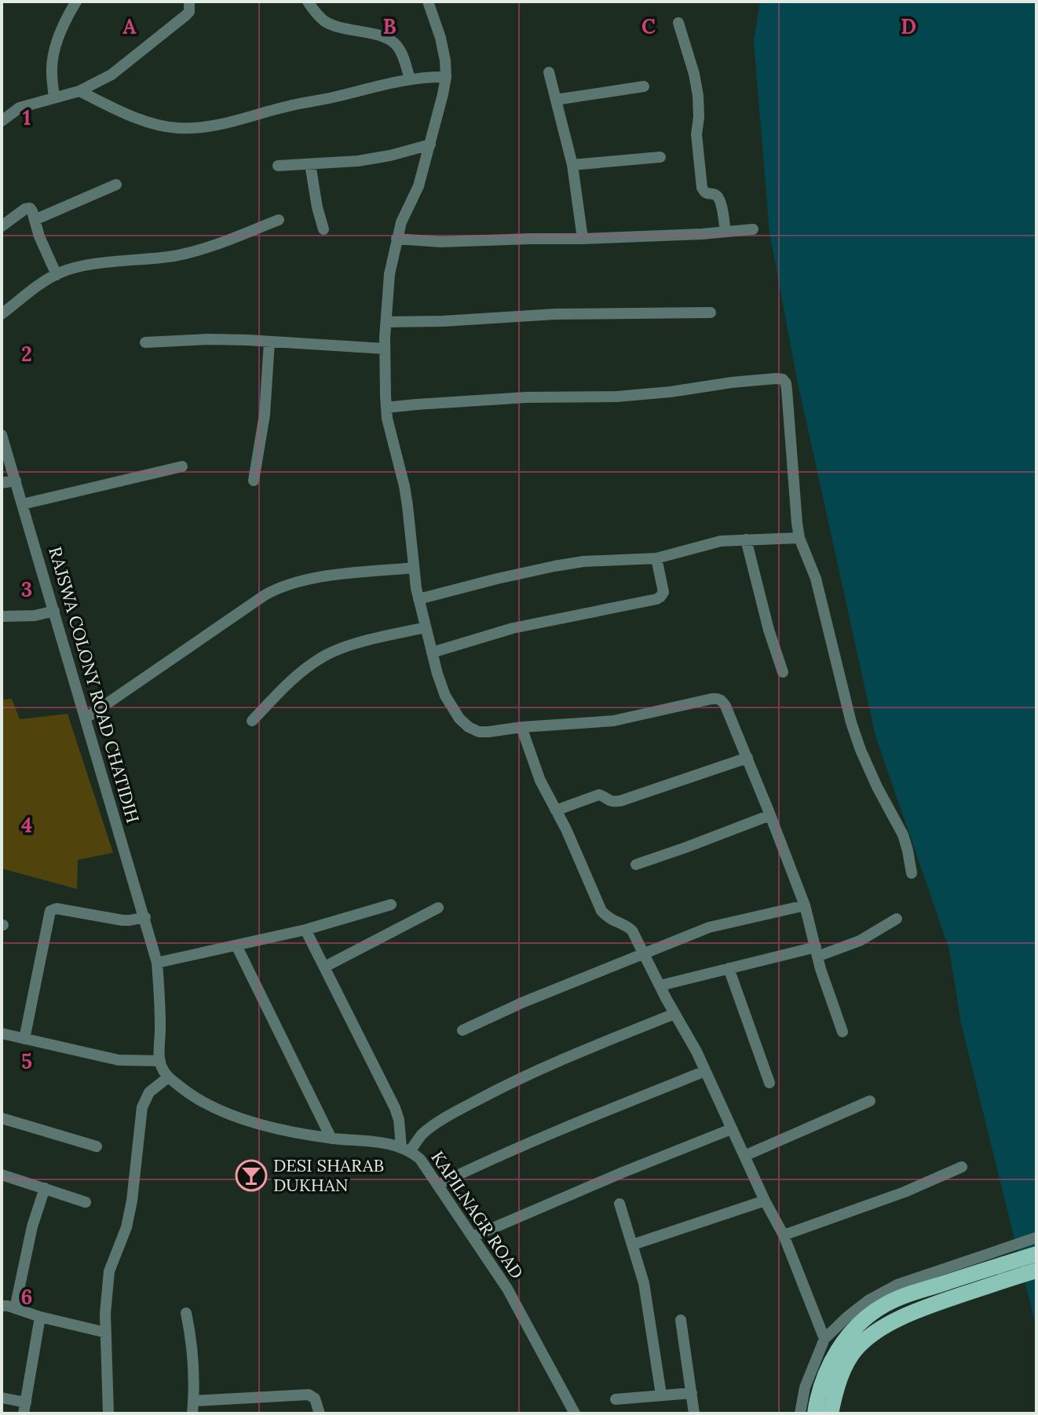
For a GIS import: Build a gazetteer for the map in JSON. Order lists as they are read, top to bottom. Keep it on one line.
{"streets":{"street":["RAJSWA COLONY ROAD CHATIDIH","KAPILNAGR ROAD"]},"places":{"bar":["DESI SHARAB DUKHAN"]},"grid":{"columns":["A","B","C","D"],"rows":["1","2","3","4","5","6"]}}
